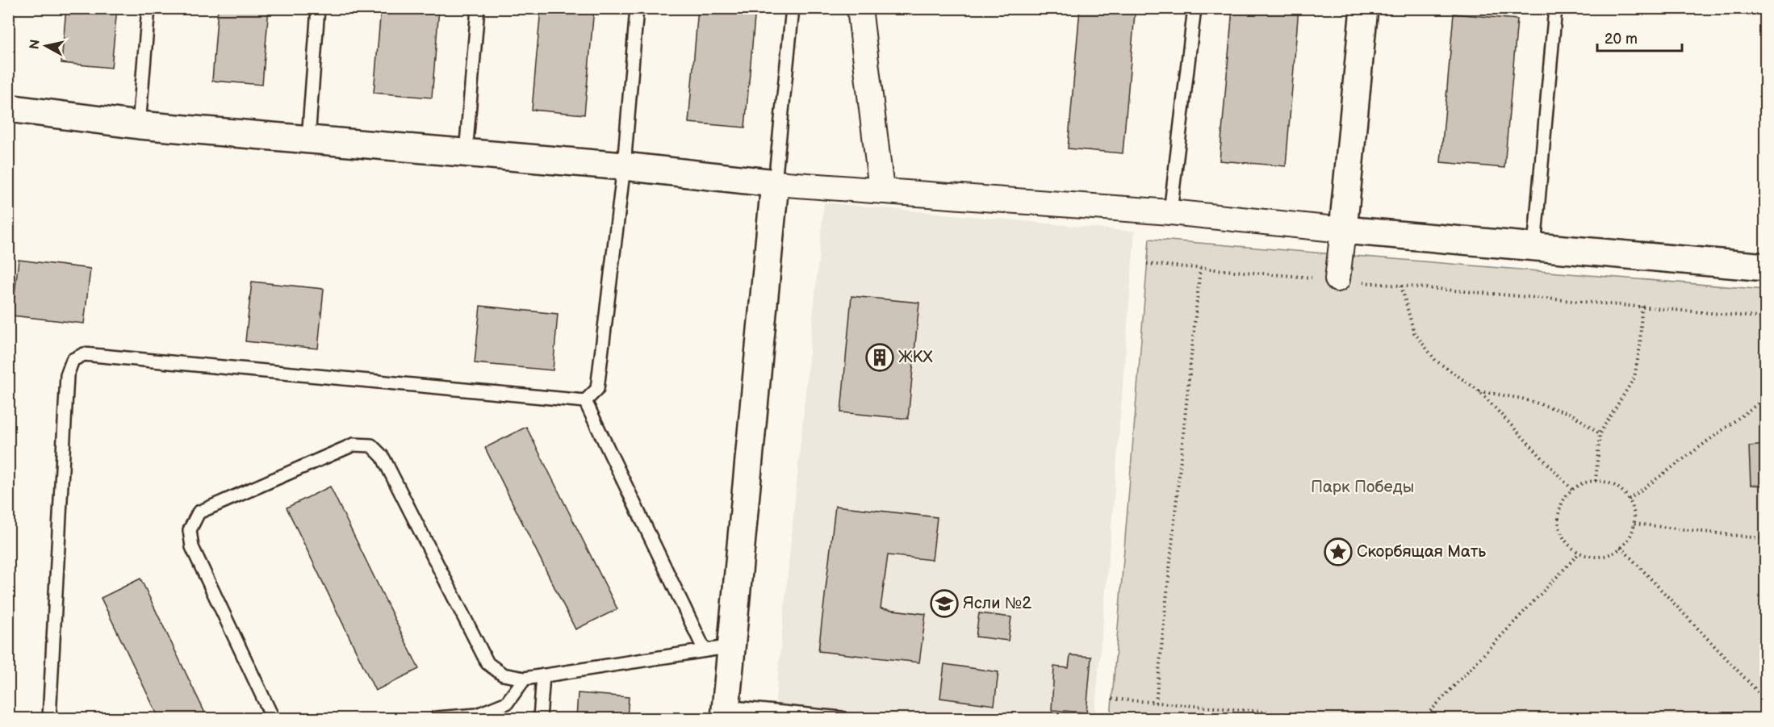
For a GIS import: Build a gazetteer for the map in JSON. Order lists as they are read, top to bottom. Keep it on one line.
{"parks":["Парк Победы"],"places":{"building":["ЖКХ"],"place":["Скорбящая Мать"],"school or university":["Ясли №2"]},"scale_bar":"20 m","north":"left"}
